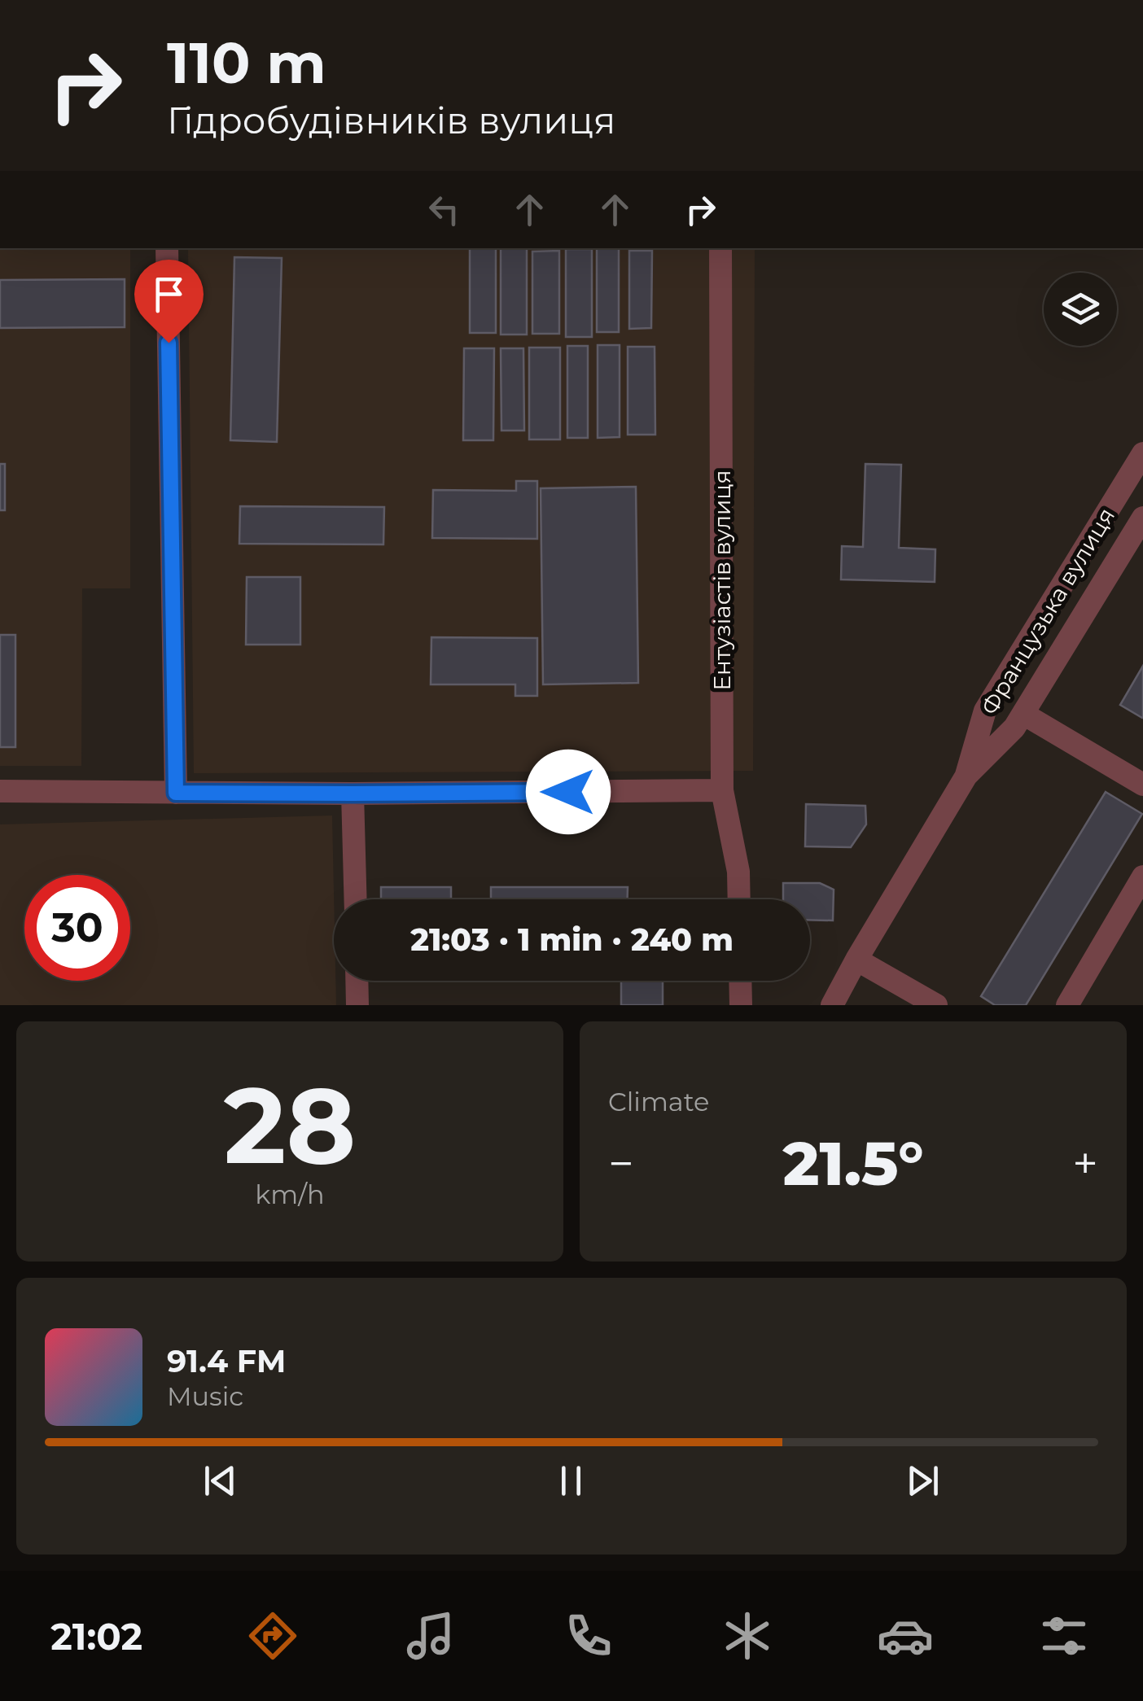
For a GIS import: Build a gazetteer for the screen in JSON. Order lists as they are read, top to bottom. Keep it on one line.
{"streets":{"street":["Ентузіастів вулиця","Французька вулиця"]},"page":{"turn":["110 m","Гідробудівників вулиця"],"limit":"30","trip":"21:03 · 1 min · 240 m","tile":[["28","km/h"],"Climate"],"heat":["−","21.5°","+"],"song":["91.4 FM","Music"],"tabs":"21:02"}}
